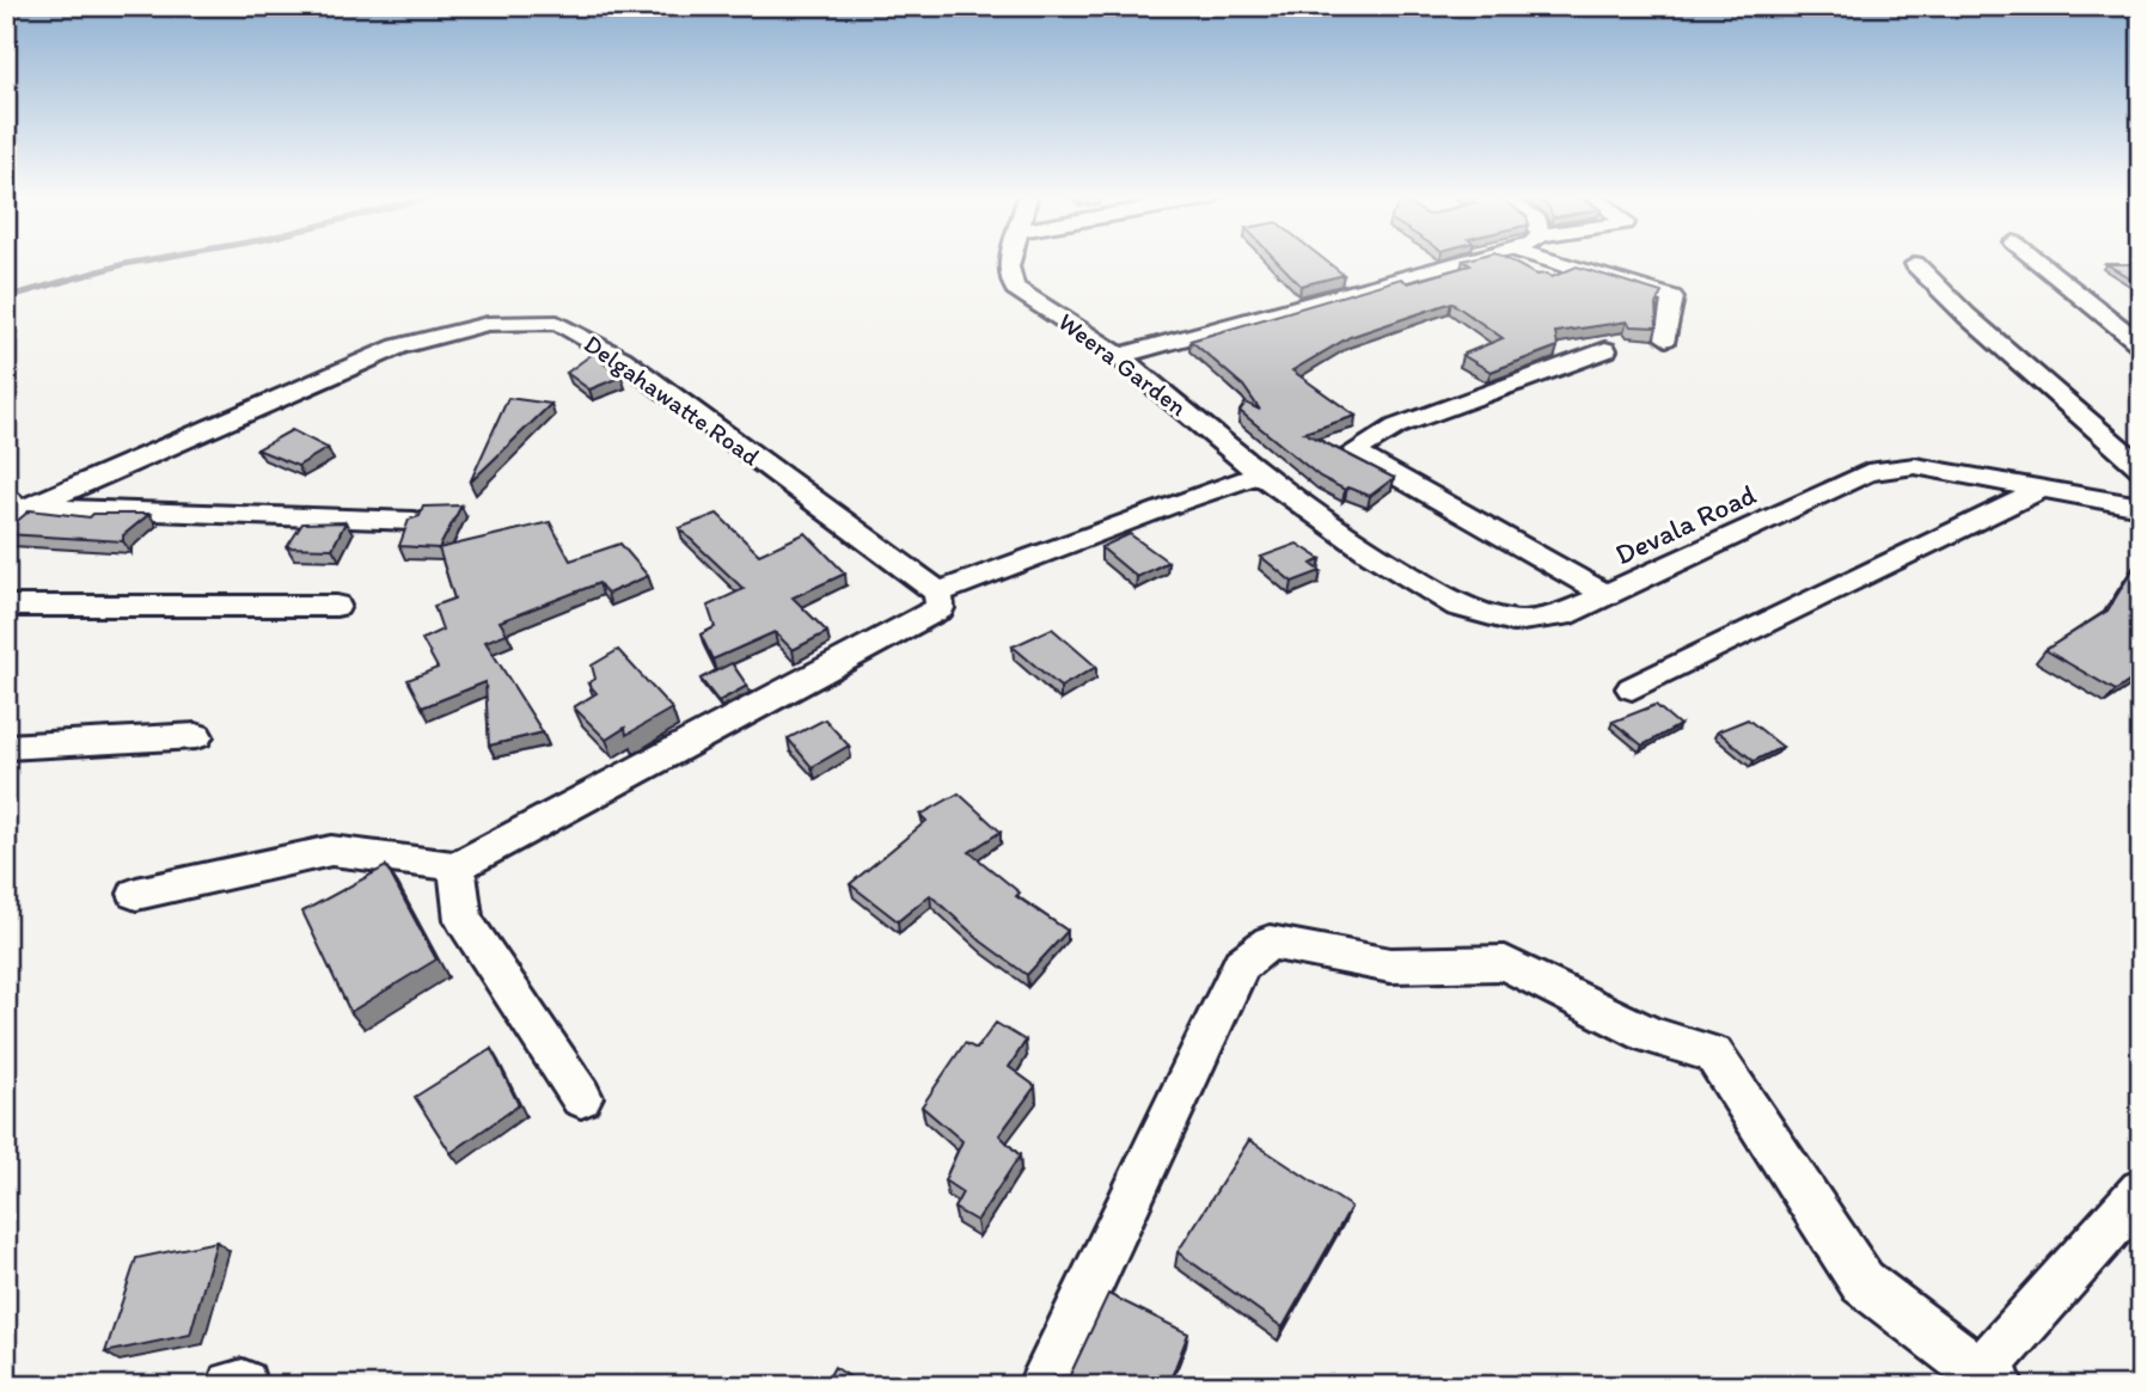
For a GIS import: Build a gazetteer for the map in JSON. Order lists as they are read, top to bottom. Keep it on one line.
{"streets":{"street":["Weera Garden","Delgahawatte Road","Devala Road"]},"crossings":[["Weera Garden","Devala Road"]]}
